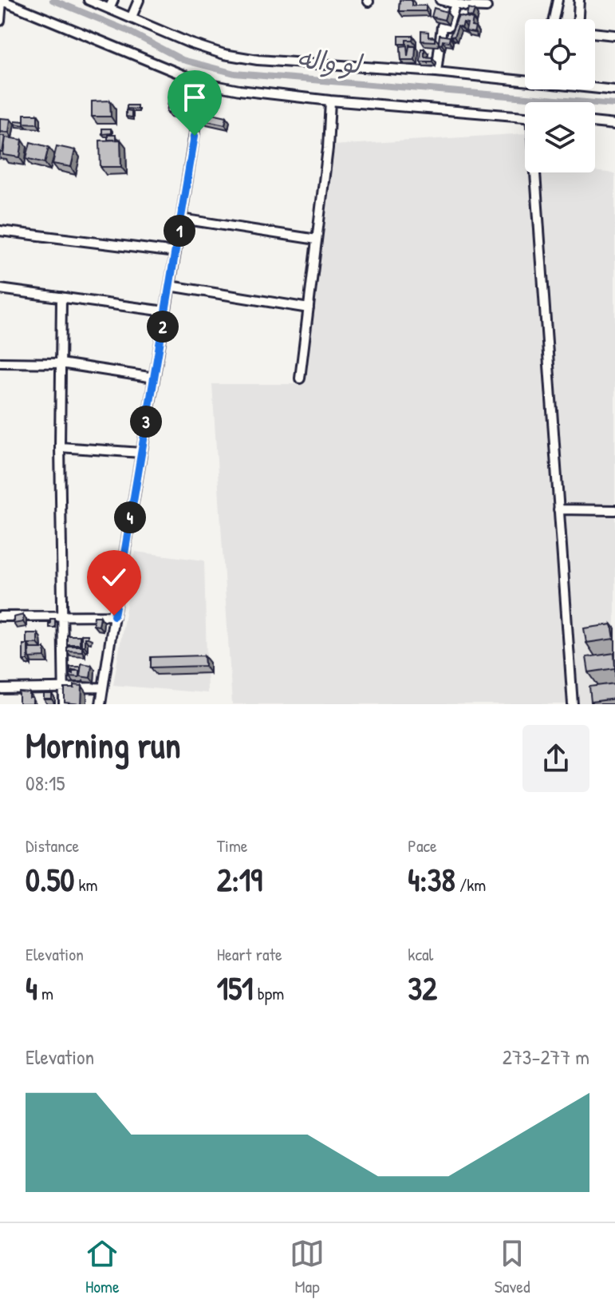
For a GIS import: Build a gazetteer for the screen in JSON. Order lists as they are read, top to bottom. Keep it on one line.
{"water":["لو واله"],"page":{"pins":["1","2","3","4"],"heading":["Morning run","08:15"],"stats":[["Distance","0.50 km"],["Time","2:19"],["Pace","4:38 /km"],["Elevation","4 m"],["Heart rate","151 bpm"],["kcal","32"]],"chart":["Elevation","273–277 m"],"tabs":["Home","Map","Saved"]}}
